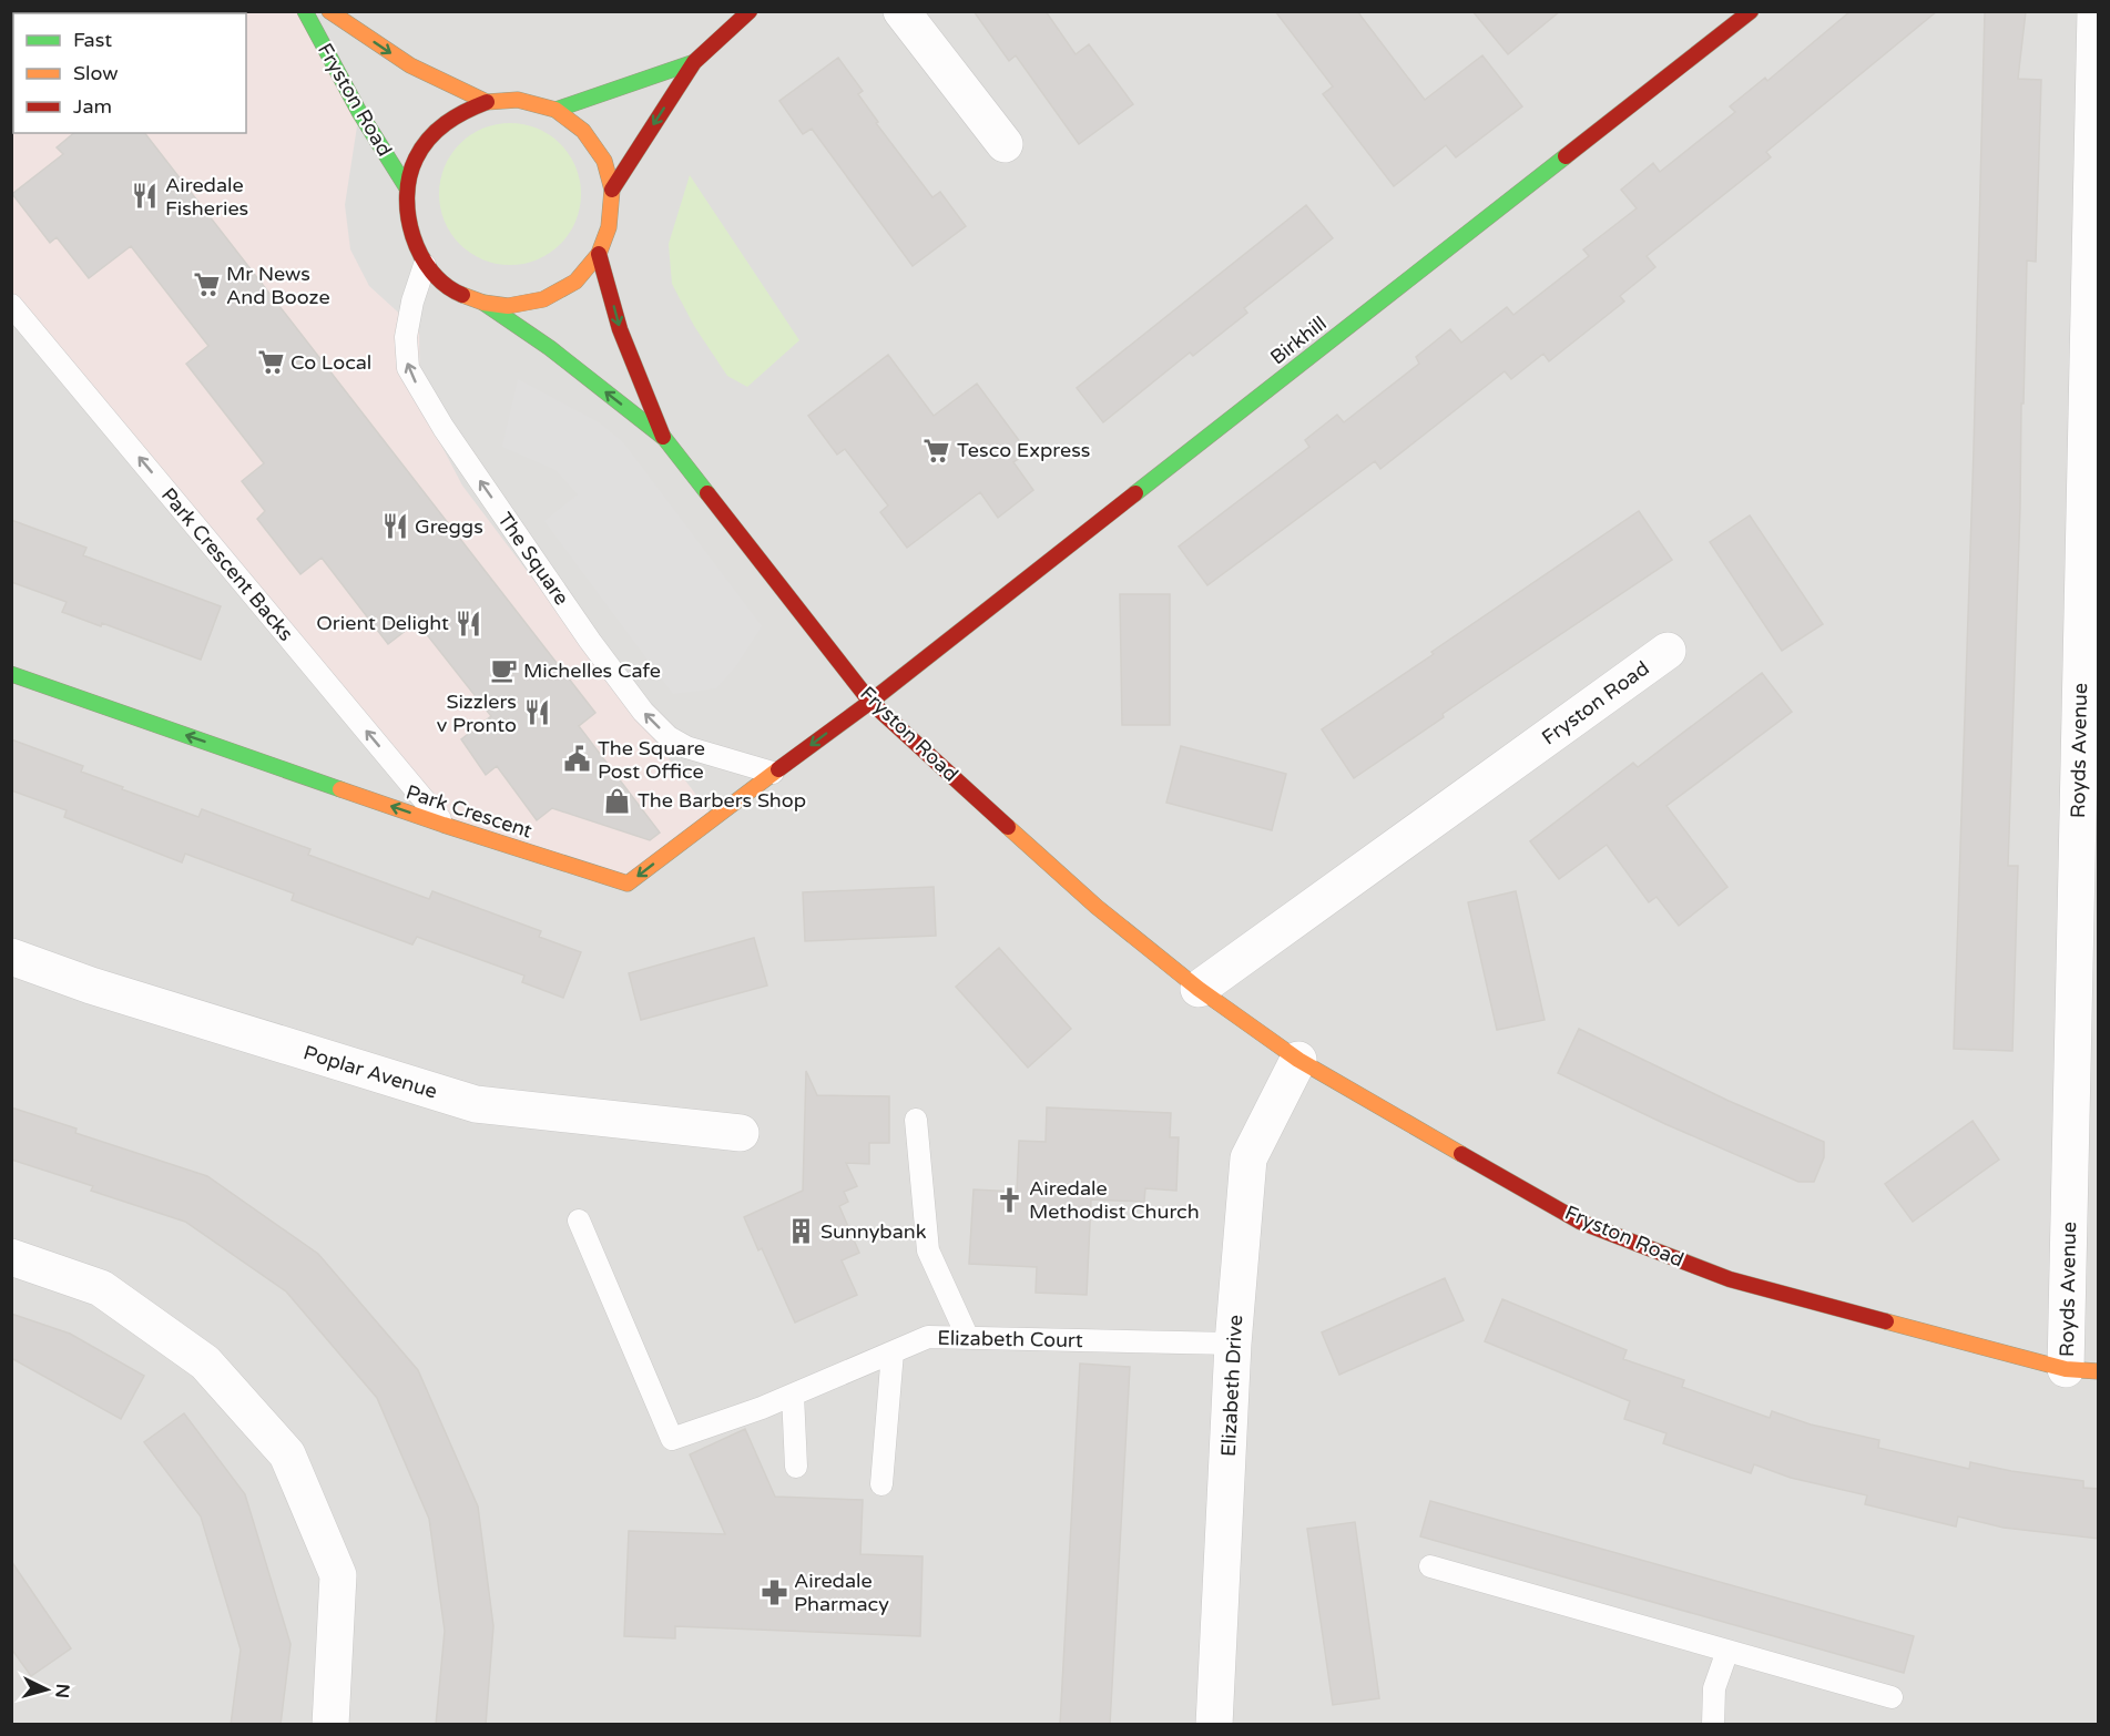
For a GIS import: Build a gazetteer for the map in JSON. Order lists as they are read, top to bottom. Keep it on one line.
{"streets":{"street":["Fryston Road","Birkhill","Royds Avenue","Park Crescent","Poplar Avenue","Elizabeth Drive"],"lane":["The Square","Park Crescent Backs","Elizabeth Court"]},"crossings":[["Fryston Road","Birkhill"],["Fryston Road","The Square"],["Fryston Road","Royds Avenue"],["Fryston Road","Park Crescent"],["Fryston Road","Elizabeth Drive"],["Birkhill","Park Crescent"],["The Square","Park Crescent"],["Park Crescent Backs","Park Crescent"],["Elizabeth Court","Elizabeth Drive"]],"one_way":["The Square","Park Crescent Backs","Park Crescent"],"places":{"restaurant":["Airedale Fisheries","Greggs","Orient Delight","Sizzlers v Pronto"],"supermarket":["Mr News And Booze","Co Local","Tesco Express"],"cafe":["Michelles Cafe"],"public building":["The Square Post Office"],"shop":["The Barbers Shop"],"church":["Airedale Methodist Church"],"building":["Sunnybank"],"pharmacy":["Airedale Pharmacy"]},"legend":["Fast","Slow","Jam"],"north":"right"}
